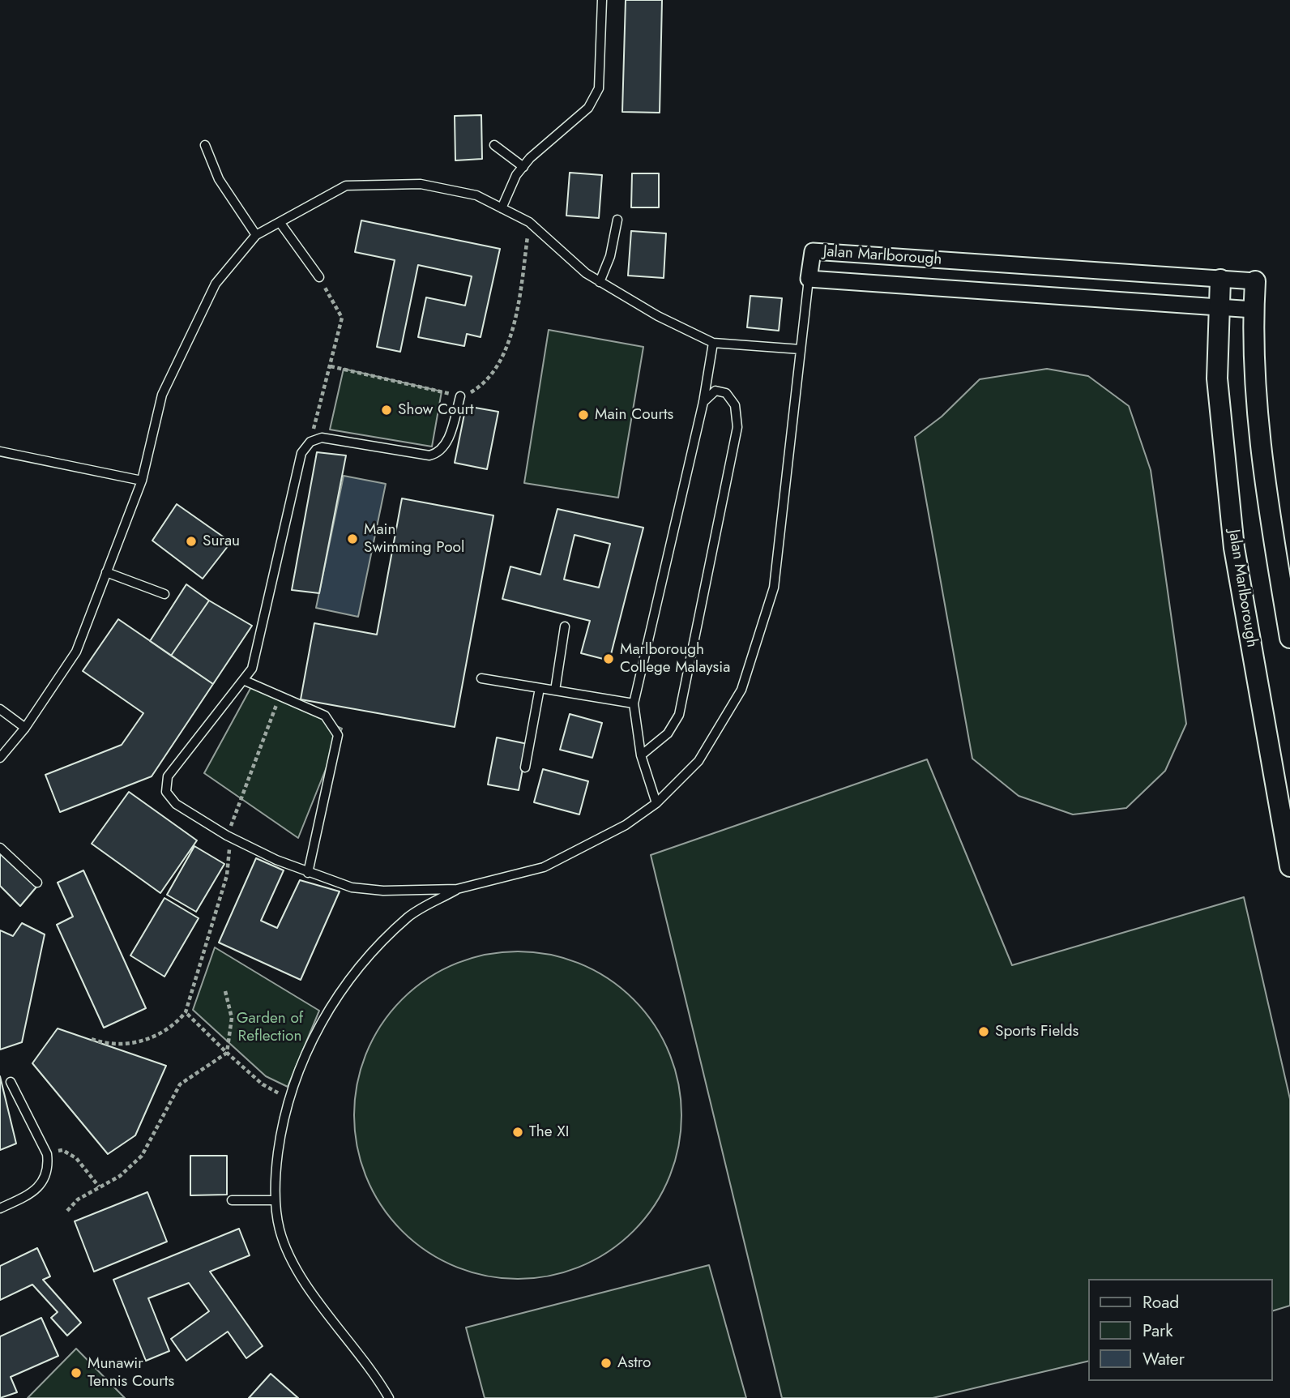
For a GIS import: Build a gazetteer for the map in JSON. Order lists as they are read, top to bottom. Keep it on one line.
{"streets":{"street":["Jalan Marlborough"]},"parks":["Garden of Reflection"],"places":["Show Court","Main Courts","Main Swimming Pool","Surau","Marlborough College Malaysia","Sports Fields","The XI","Astro","Munawir Tennis Courts"],"legend":["Road","Park","Water"]}
